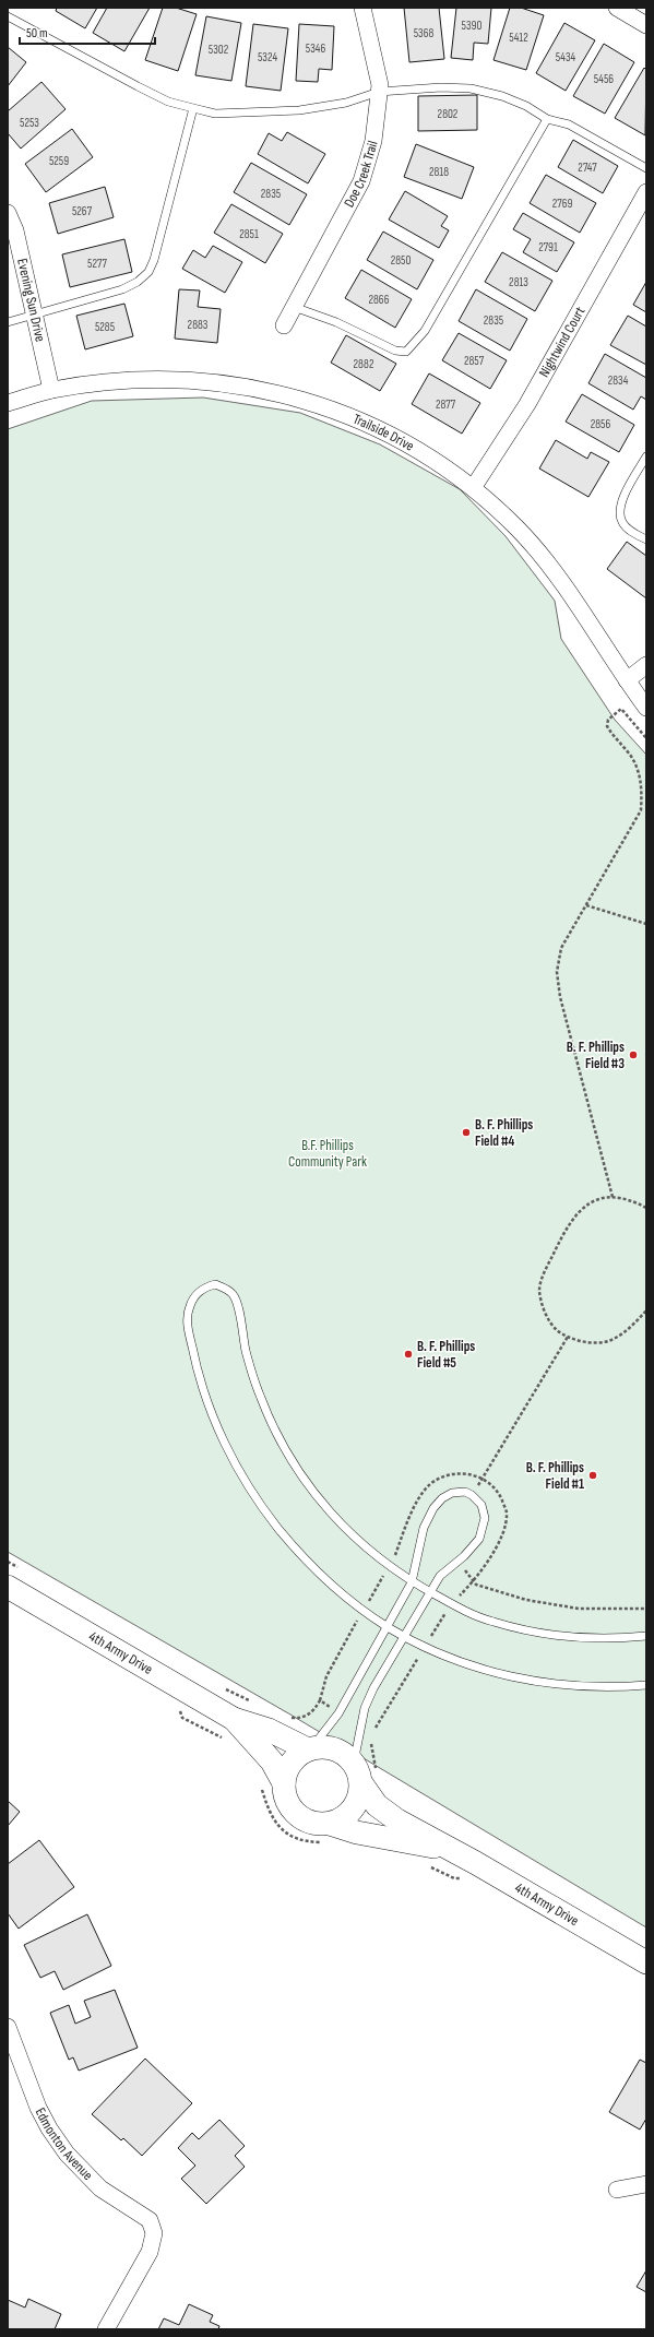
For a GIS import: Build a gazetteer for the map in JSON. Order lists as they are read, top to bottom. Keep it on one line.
{"streets":{"street":["Doe Creek Trail","Evening Sun Drive","Nightwind Court","Trailside Drive","4th Army Drive","Edmonton Avenue"]},"crossings":[["Evening Sun Drive","Trailside Drive"],["Nightwind Court","Trailside Drive"]],"parks":["B.F. Phillips Community Park"],"places":["B. F. Phillips Field #3","B. F. Phillips Field #4","B. F. Phillips Field #5","B. F. Phillips Field #1"],"house_numbers":["5390","5368","5412","5346","5302","5324","5434","5456","2802","5253","5259","2747","2818","2835","2769","5267","2851","2791","2850","5277","2813","2866","2835","2883","5285","2857","2882","2834","2877","2856"],"scale_bar":"50 m"}
